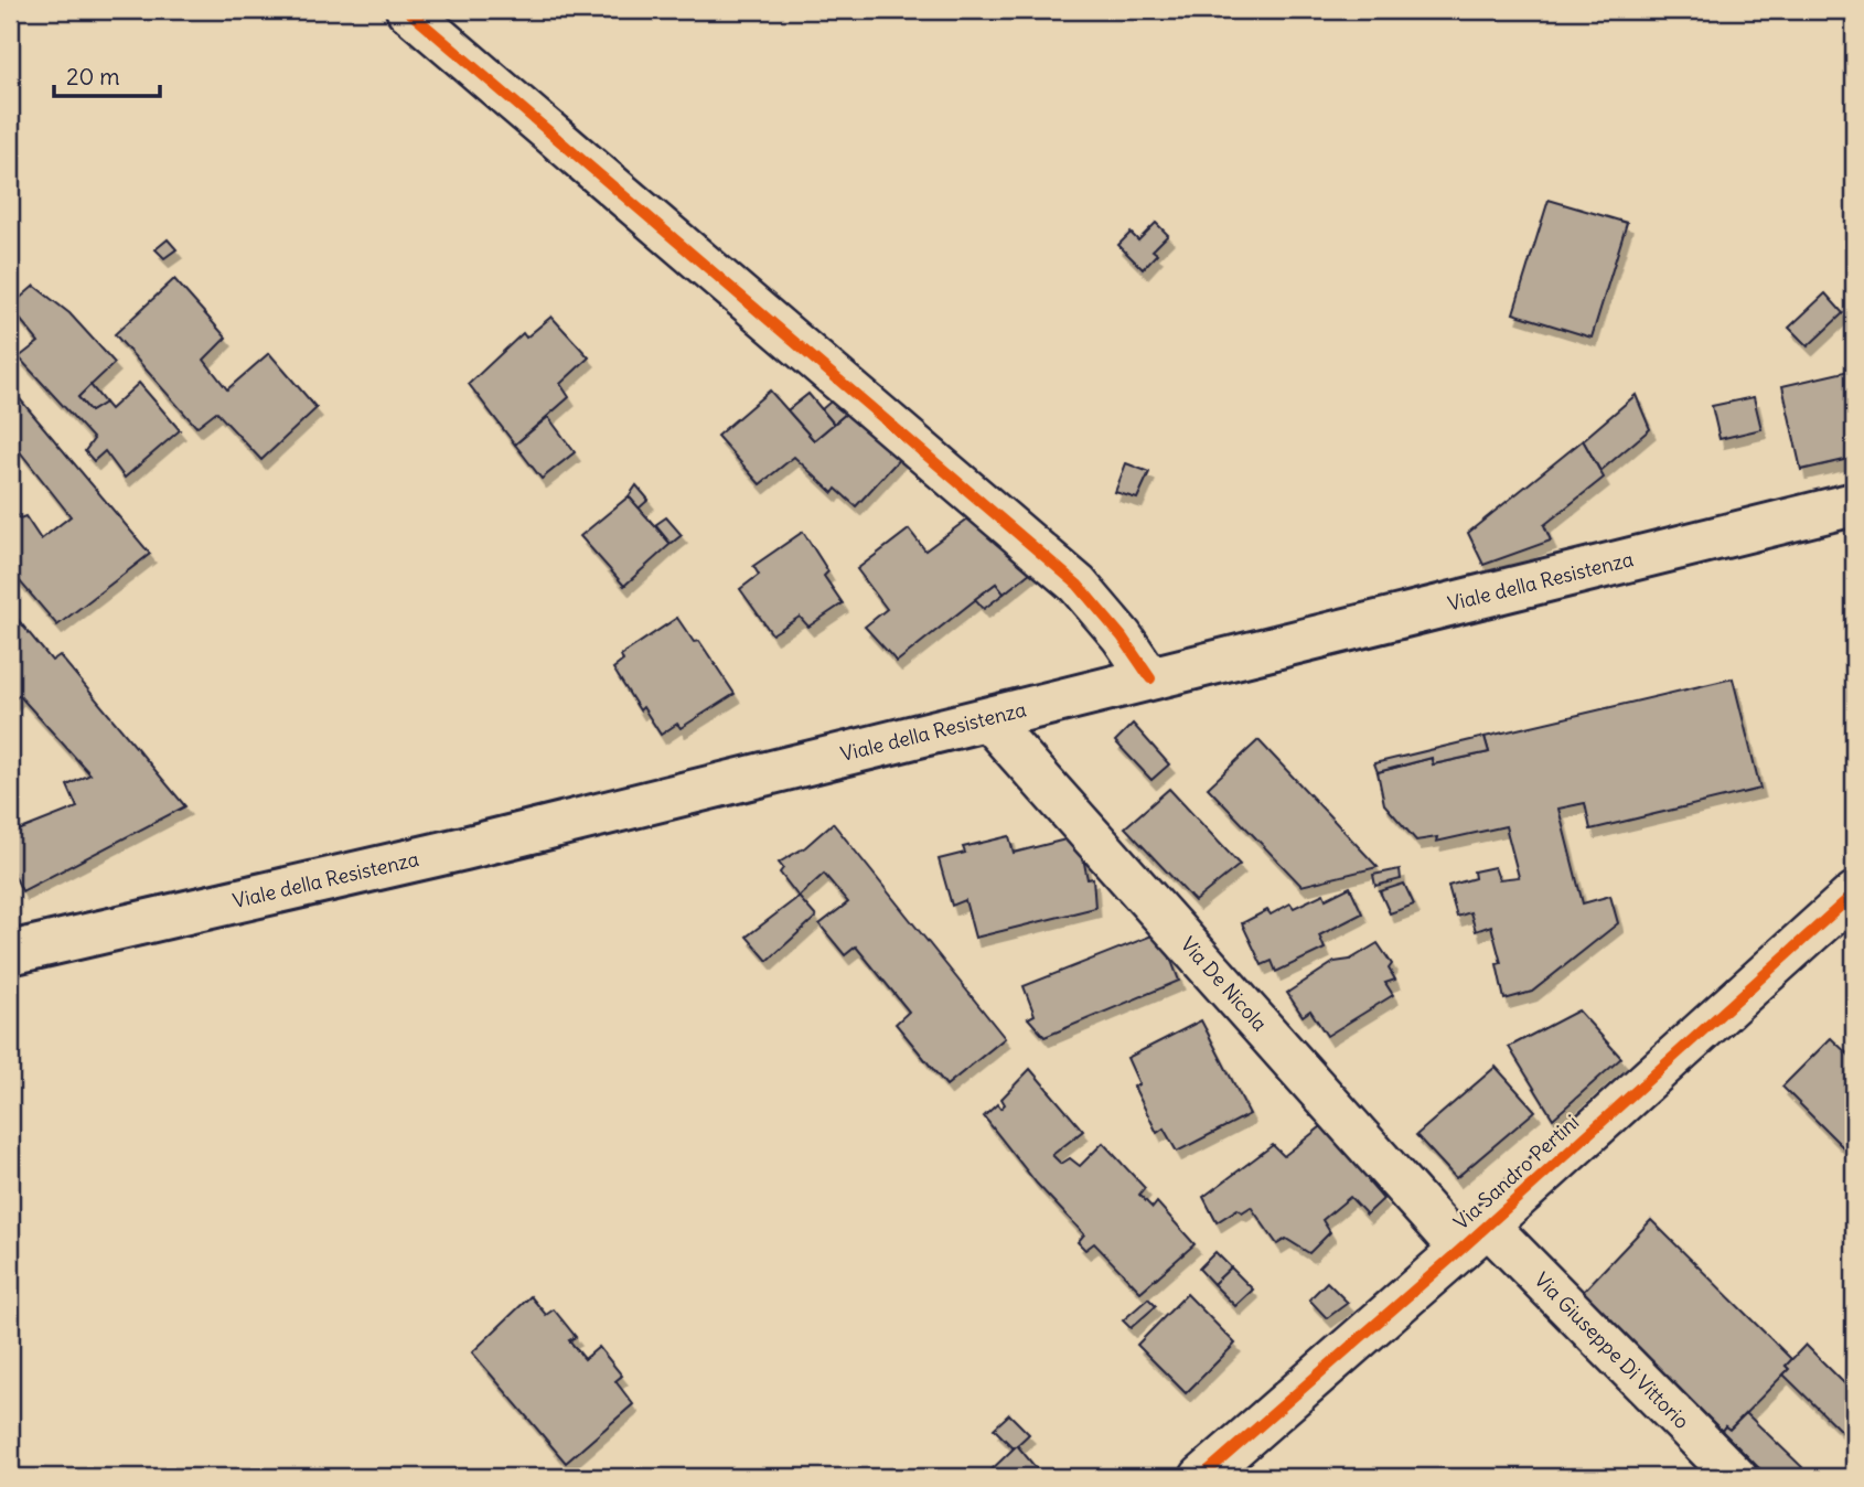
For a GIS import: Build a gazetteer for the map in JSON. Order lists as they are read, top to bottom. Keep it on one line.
{"streets":{"main road":["Viale della Resistenza"],"street":["Via De Nicola","Via Sandro Pertini","Via Giuseppe Di Vittorio"]},"crossings":[["Viale della Resistenza","Via De Nicola"],["Via De Nicola","Via Sandro Pertini"],["Via De Nicola","Via Giuseppe Di Vittorio"],["Via Sandro Pertini","Via Giuseppe Di Vittorio"]],"scale_bar":"20 m"}
